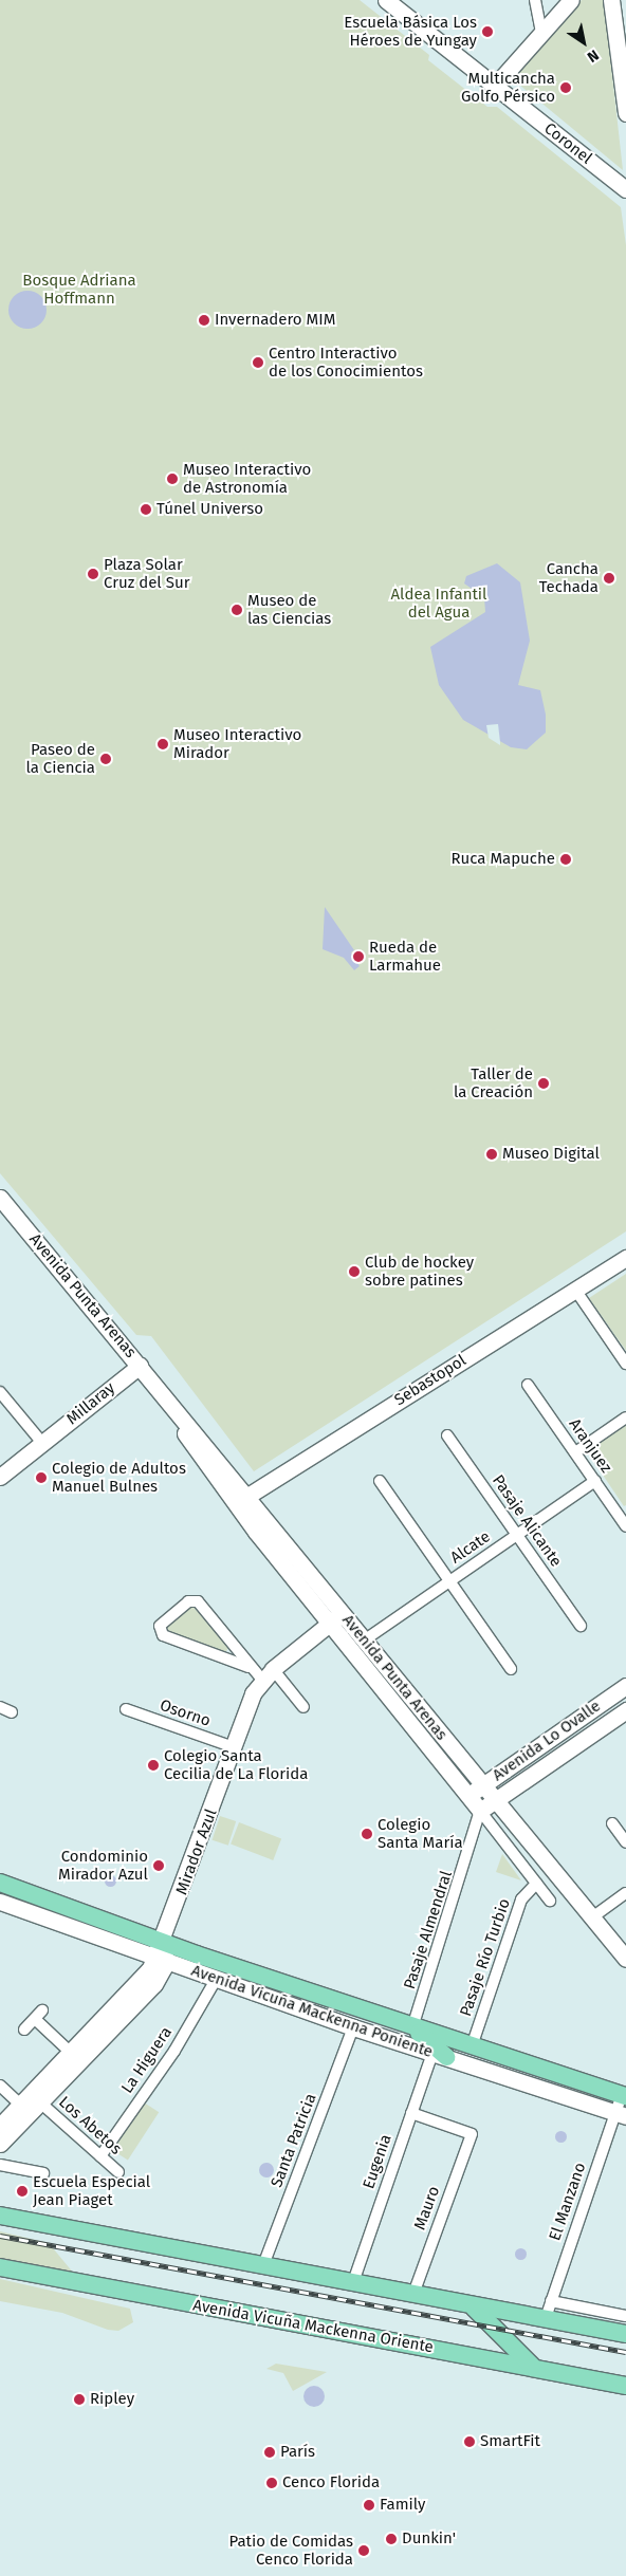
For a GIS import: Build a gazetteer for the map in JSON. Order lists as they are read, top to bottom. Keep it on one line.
{"streets":{"main road":["Coronel","Avenida Punta Arenas","Sebastopol","Millaray","Avenida Lo Ovalle","Mirador Azul","Avenida Vicuña Mackenna Poniente","Avenida Vicuña Mackenna Oriente"],"street":["Aranjuez","Pasaje Alicante","Alcate","Osorno","Pasaje Almendral","Pasaje Río Turbio","La Higuera","Los Abetos","Santa Patricia","Eugenia","El Manzano","Mauro"]},"crossings":[["Avenida Punta Arenas","Sebastopol"],["Avenida Punta Arenas","Millaray"],["Avenida Punta Arenas","Alcate"],["Avenida Punta Arenas","Avenida Lo Ovalle"],["Avenida Punta Arenas","Mirador Azul"],["Avenida Punta Arenas","Pasaje Almendral"],["Avenida Punta Arenas","Pasaje Río Turbio"],["Aranjuez","Alcate"],["Pasaje Alicante","Alcate"],["Osorno","Mirador Azul"],["Avenida Lo Ovalle","Pasaje Almendral"],["Mirador Azul","Avenida Vicuña Mackenna Poniente"],["Pasaje Almendral","Avenida Vicuña Mackenna Poniente"],["Pasaje Río Turbio","Avenida Vicuña Mackenna Poniente"],["Avenida Vicuña Mackenna Poniente","La Higuera"],["Avenida Vicuña Mackenna Poniente","Santa Patricia"],["Avenida Vicuña Mackenna Poniente","Eugenia"],["Avenida Vicuña Mackenna Poniente","El Manzano"],["La Higuera","Los Abetos"],["Eugenia","Mauro"]],"parks":["Bosque Adriana Hoffmann","Aldea Infantil del Agua"],"places":["Escuela Básica Los Héroes de Yungay","Multicancha Golfo Pérsico","Invernadero MIM","Centro Interactivo de los Conocimientos","Museo Interactivo de Astronomía","Túnel Universo","Plaza Solar Cruz del Sur","Cancha Techada","Museo de las Ciencias","Museo Interactivo Mirador","Paseo de la Ciencia","Ruca Mapuche","Rueda de Larmahue","Taller de la Creación","Museo Digital","Club de hockey sobre patines","Colegio de Adultos Manuel Bulnes","Colegio Santa Cecilia de La Florida","Colegio Santa María","Condominio Mirador Azul","Escuela Especial Jean Piaget","Ripley","SmartFit","París","Cenco Florida","Family","Dunkin'","Patio de Comidas Cenco Florida"],"north":"bottom right"}
